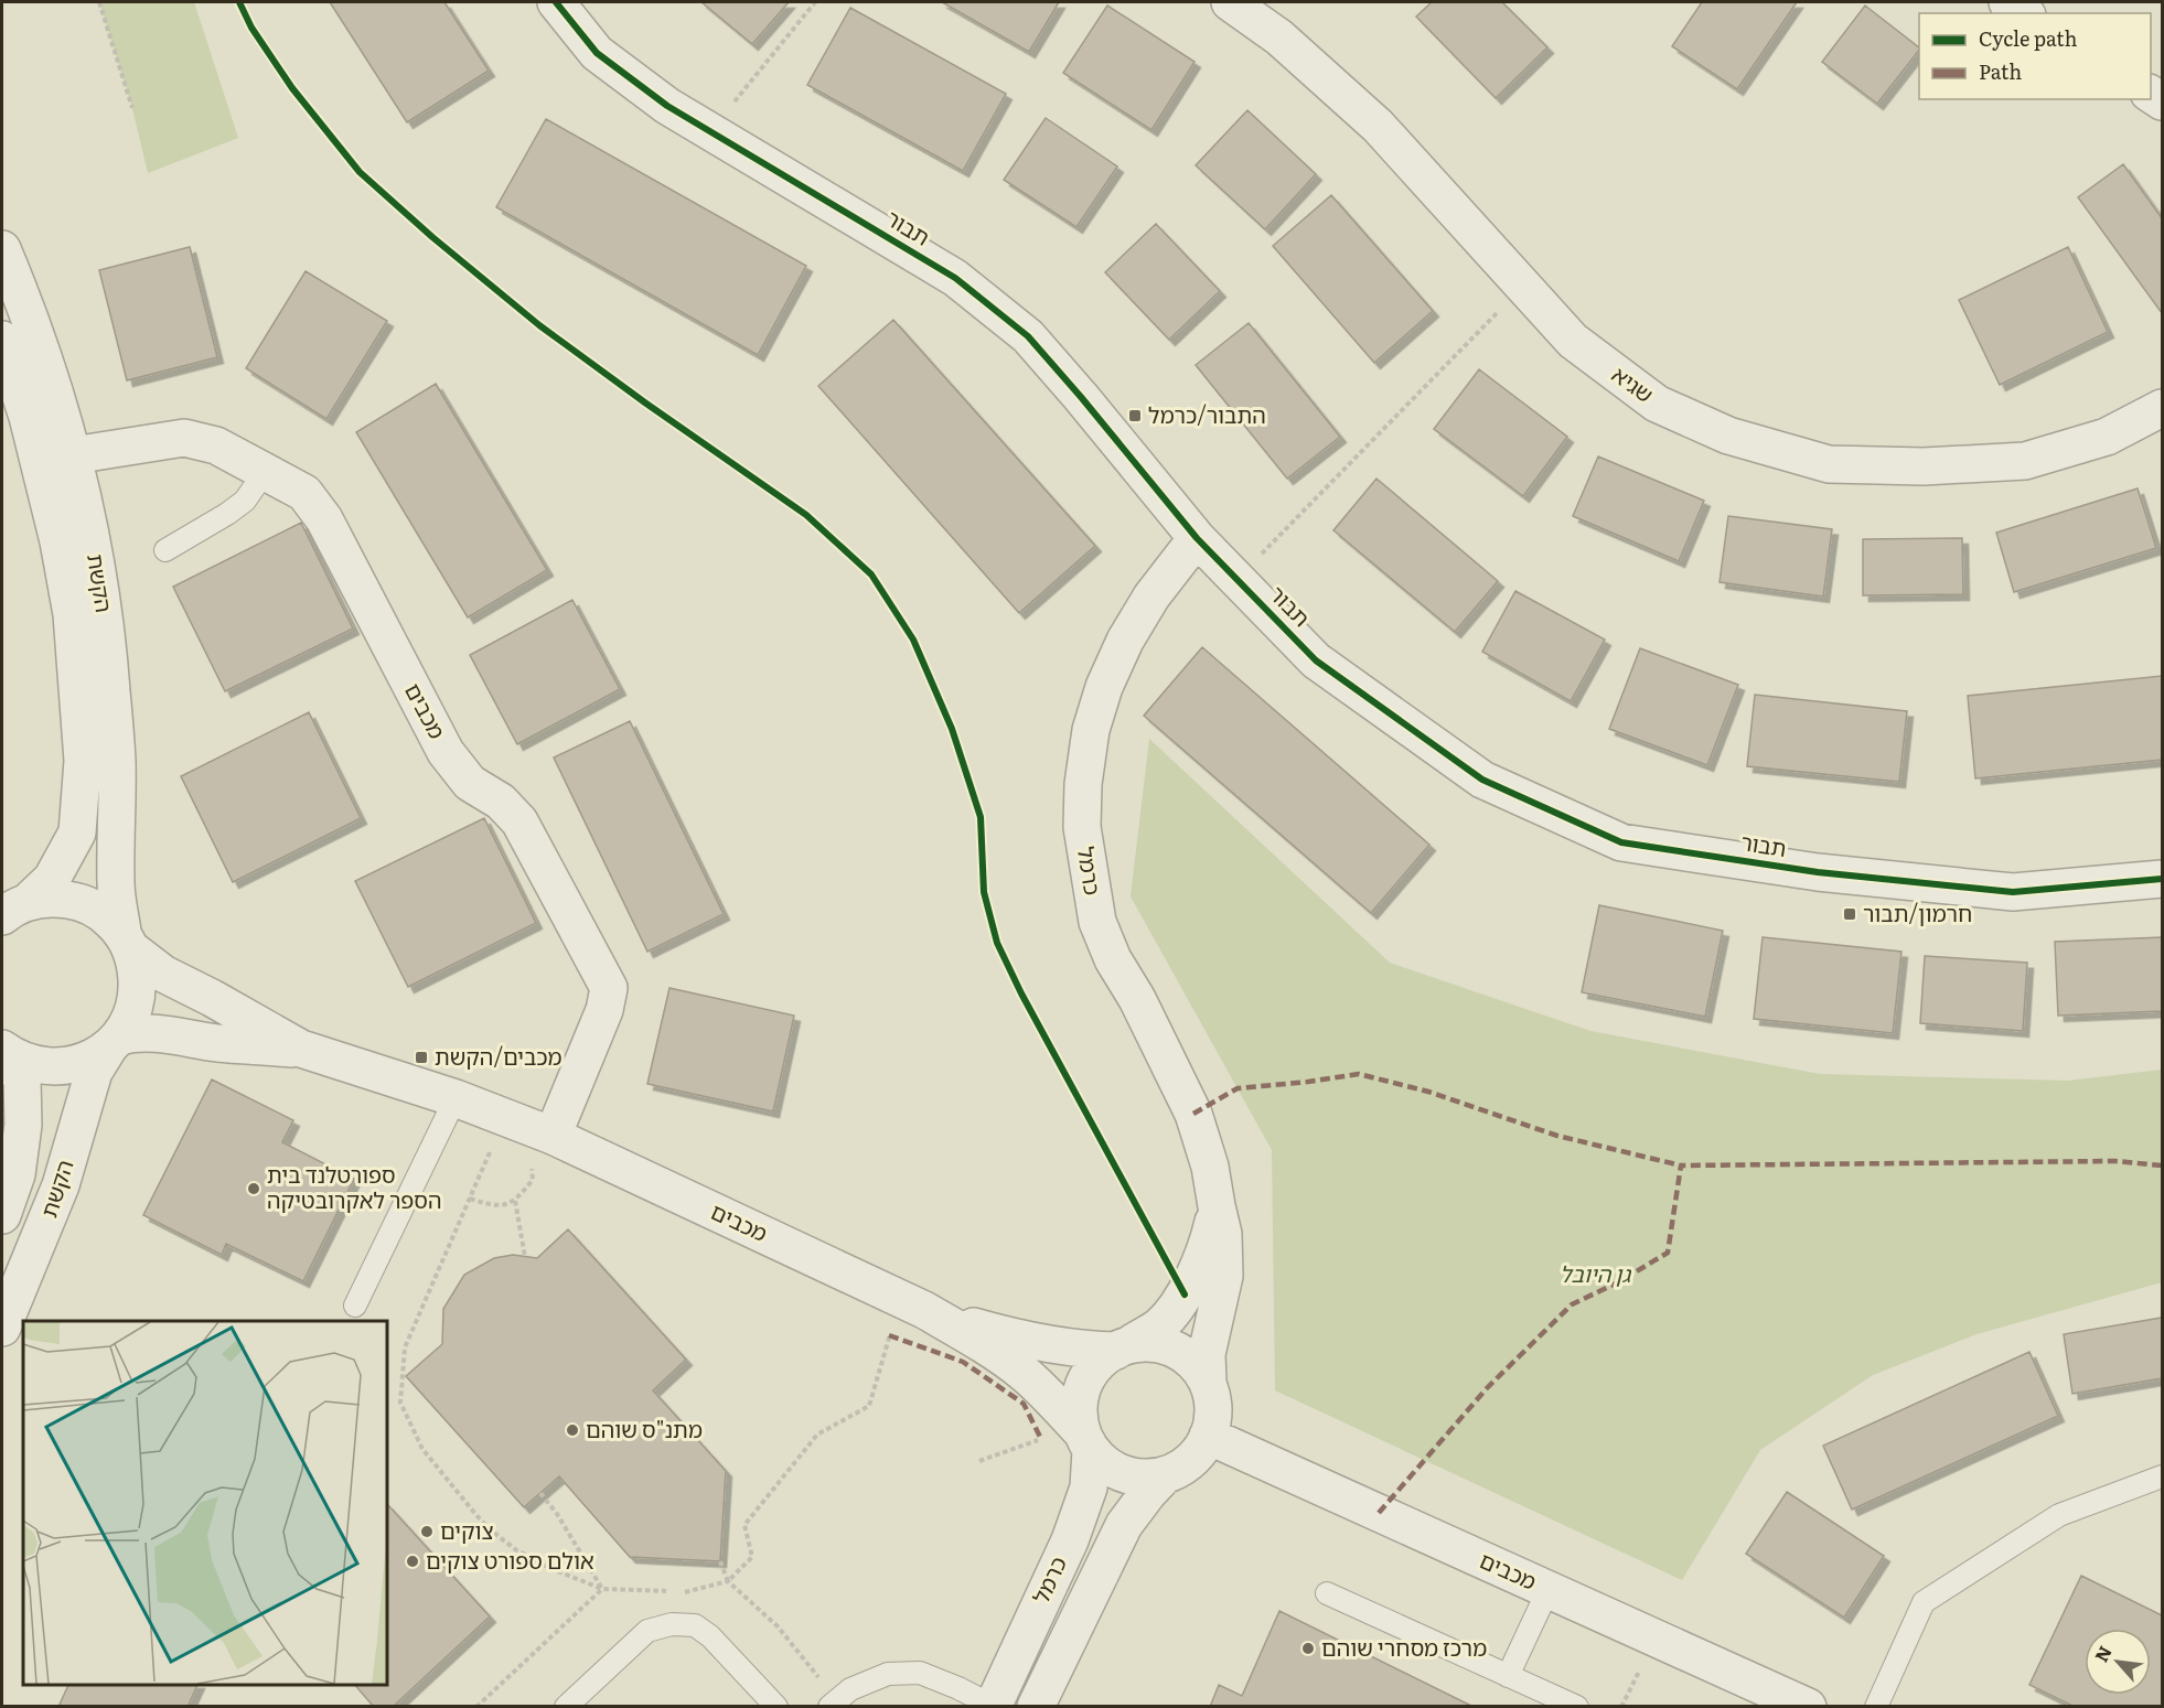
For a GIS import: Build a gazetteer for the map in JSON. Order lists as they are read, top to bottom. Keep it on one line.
{"streets":{"street":["תבור","שגיא","הקשת","מכבים","כרמל"]},"crossings":[["תבור","כרמל"],["הקשת","מכבים"],["מכבים","כרמל"]],"parks":["גן היובל"],"places":{"transit":["התבור/כרמל","חרמון/תבור","מכבים/הקשת"],"other":["ספורטלנד בית הספר לאקרובטיקה","מתנ\"ס שוהם","צוקים","אולם ספורט צוקים","מרכז מסחרי שוהם"]},"legend":["Cycle path","Path"],"north":"top left"}
